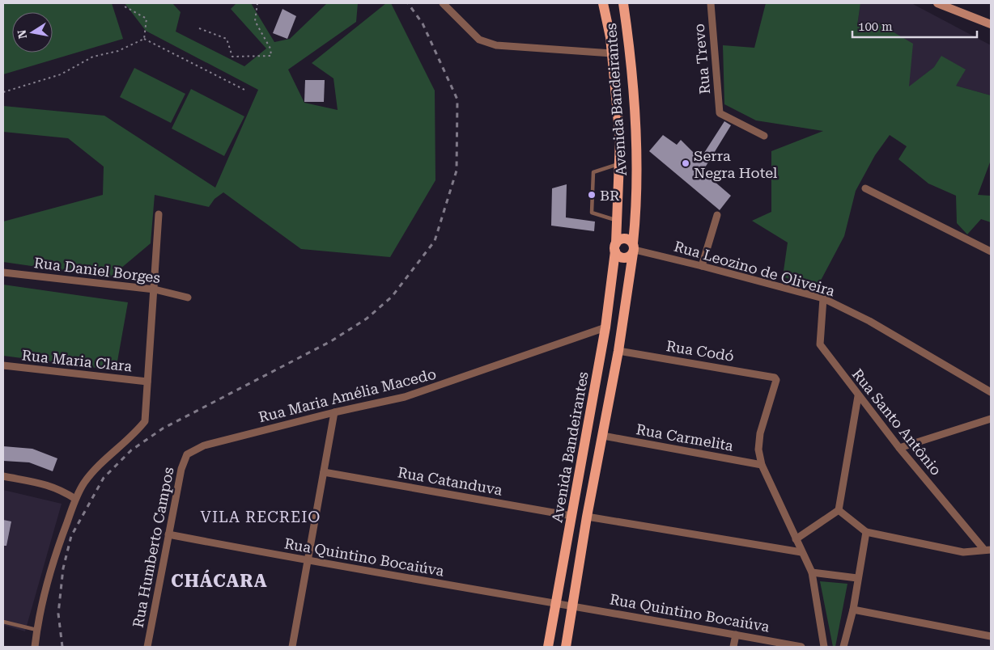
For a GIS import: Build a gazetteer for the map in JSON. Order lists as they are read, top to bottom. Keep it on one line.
{"streets":{"main road":["Avenida Bandeirantes"],"street":["Rua Trevo","Rua Leozino de Oliveira","Rua Daniel Borges","Rua Codó","Rua Maria Clara","Rua Maria Amélia Macedo","Rua Santo Antônio","Rua Carmelita","Rua Catanduva","Rua Humberto Campos","Rua Quintino Bocaiúva"]},"crossings":[["Avenida Bandeirantes","Rua Leozino de Oliveira"],["Avenida Bandeirantes","Rua Codó"],["Avenida Bandeirantes","Rua Maria Amélia Macedo"],["Avenida Bandeirantes","Rua Carmelita"],["Avenida Bandeirantes","Rua Catanduva"],["Avenida Bandeirantes","Rua Quintino Bocaiúva"],["Rua Leozino de Oliveira","Rua Santo Antônio"],["Rua Codó","Rua Carmelita"],["Rua Maria Amélia Macedo","Rua Humberto Campos"],["Rua Humberto Campos","Rua Quintino Bocaiúva"]],"districts":["VILA RECREIO","CHÁCARA"],"places":["Serra Negra Hotel","BR"],"scale_bar":"100 m","north":"left"}
